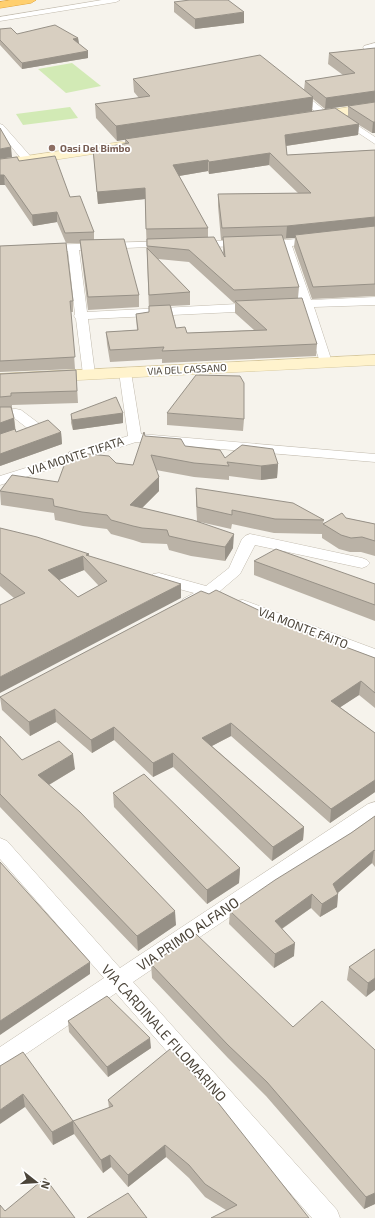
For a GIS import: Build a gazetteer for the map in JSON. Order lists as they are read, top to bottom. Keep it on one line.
{"streets":{"main road":["VIA DEL CASSANO"],"street":["VIA MONTE TIFATA","VIA MONTE FAITO","VIA PRIMO ALFANO","VIA CARDINALE FILOMARINO"]},"crossings":[["VIA DEL CASSANO","VIA MONTE TIFATA"],["VIA PRIMO ALFANO","VIA CARDINALE FILOMARINO"]],"places":["Oasi Del Bimbo"],"north":"right"}
